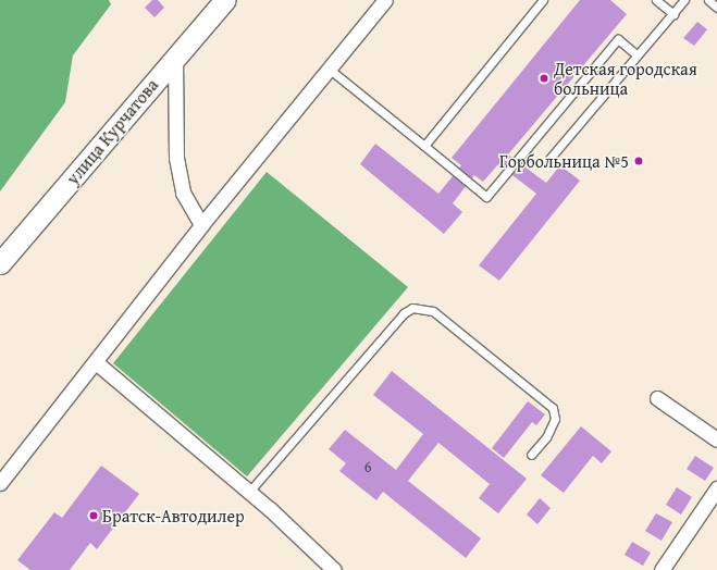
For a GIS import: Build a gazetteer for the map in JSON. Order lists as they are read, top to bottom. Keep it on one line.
{"streets":{"main road":["улица Курчатова"]},"places":["Детская городская больница","Горбольница №5","Братск-Автодилер"],"house_numbers":["6"]}
